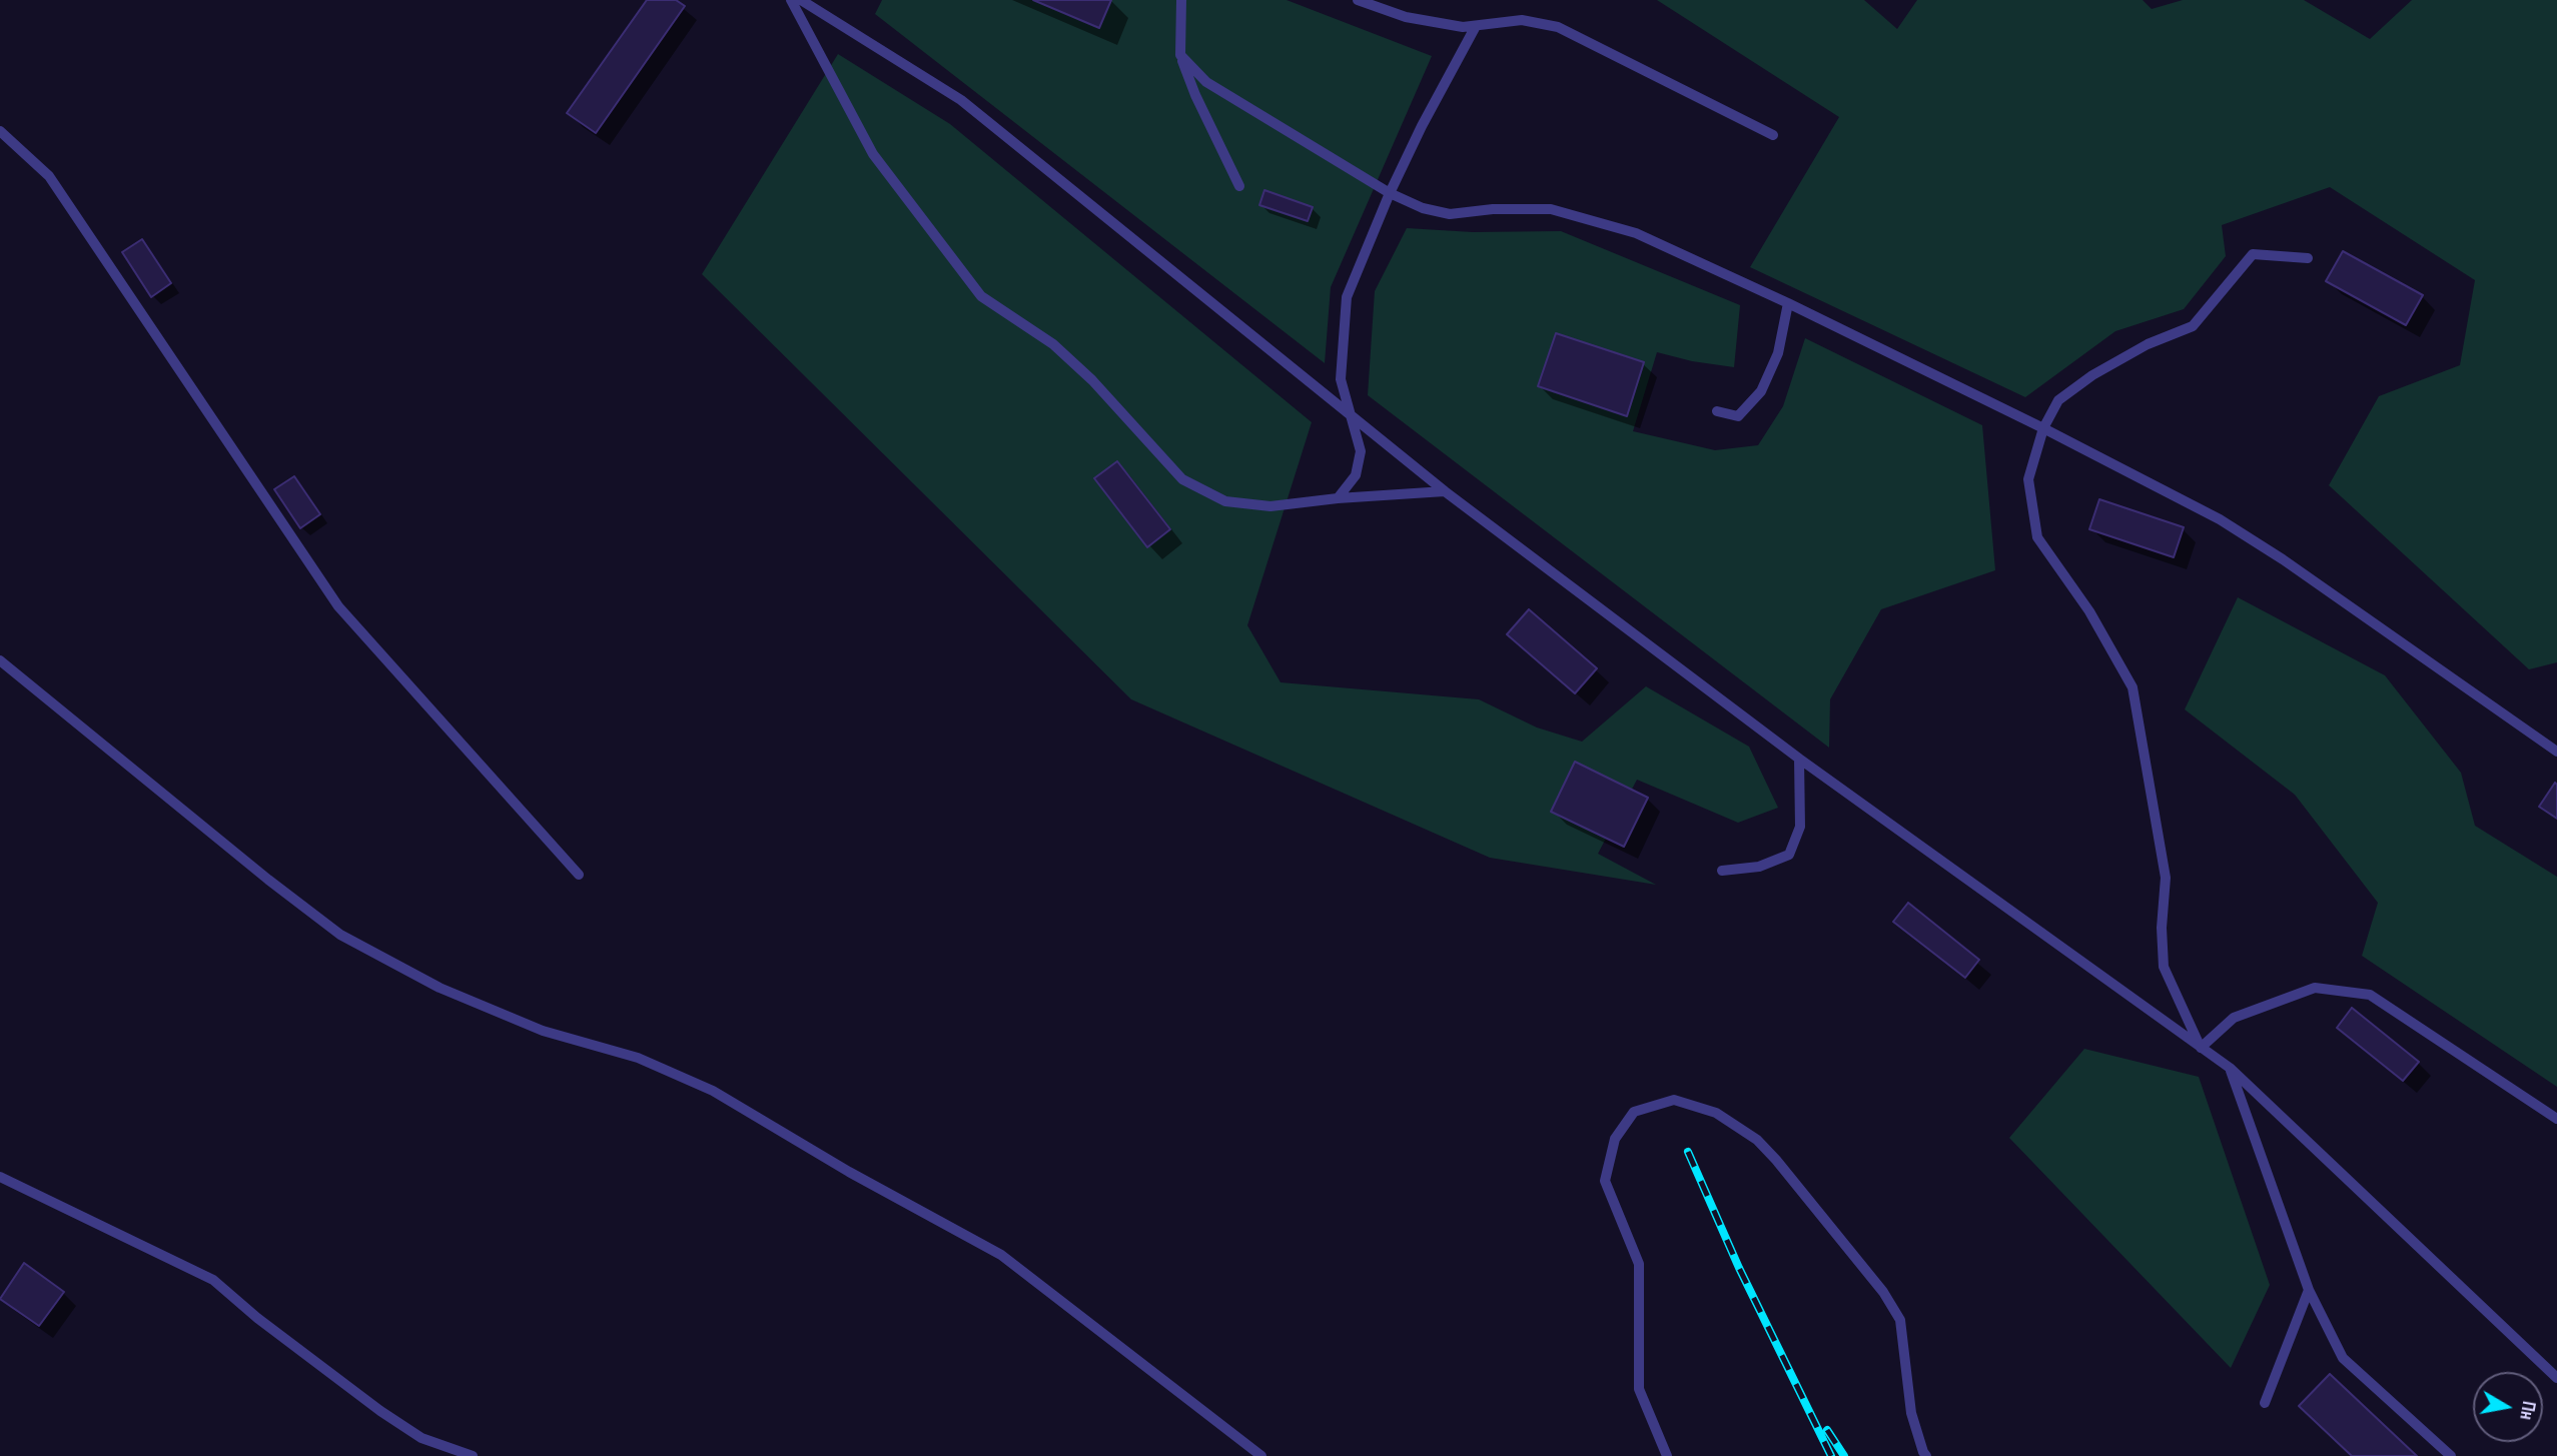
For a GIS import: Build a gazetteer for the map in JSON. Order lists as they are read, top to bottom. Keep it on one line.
{"north":"right"}
